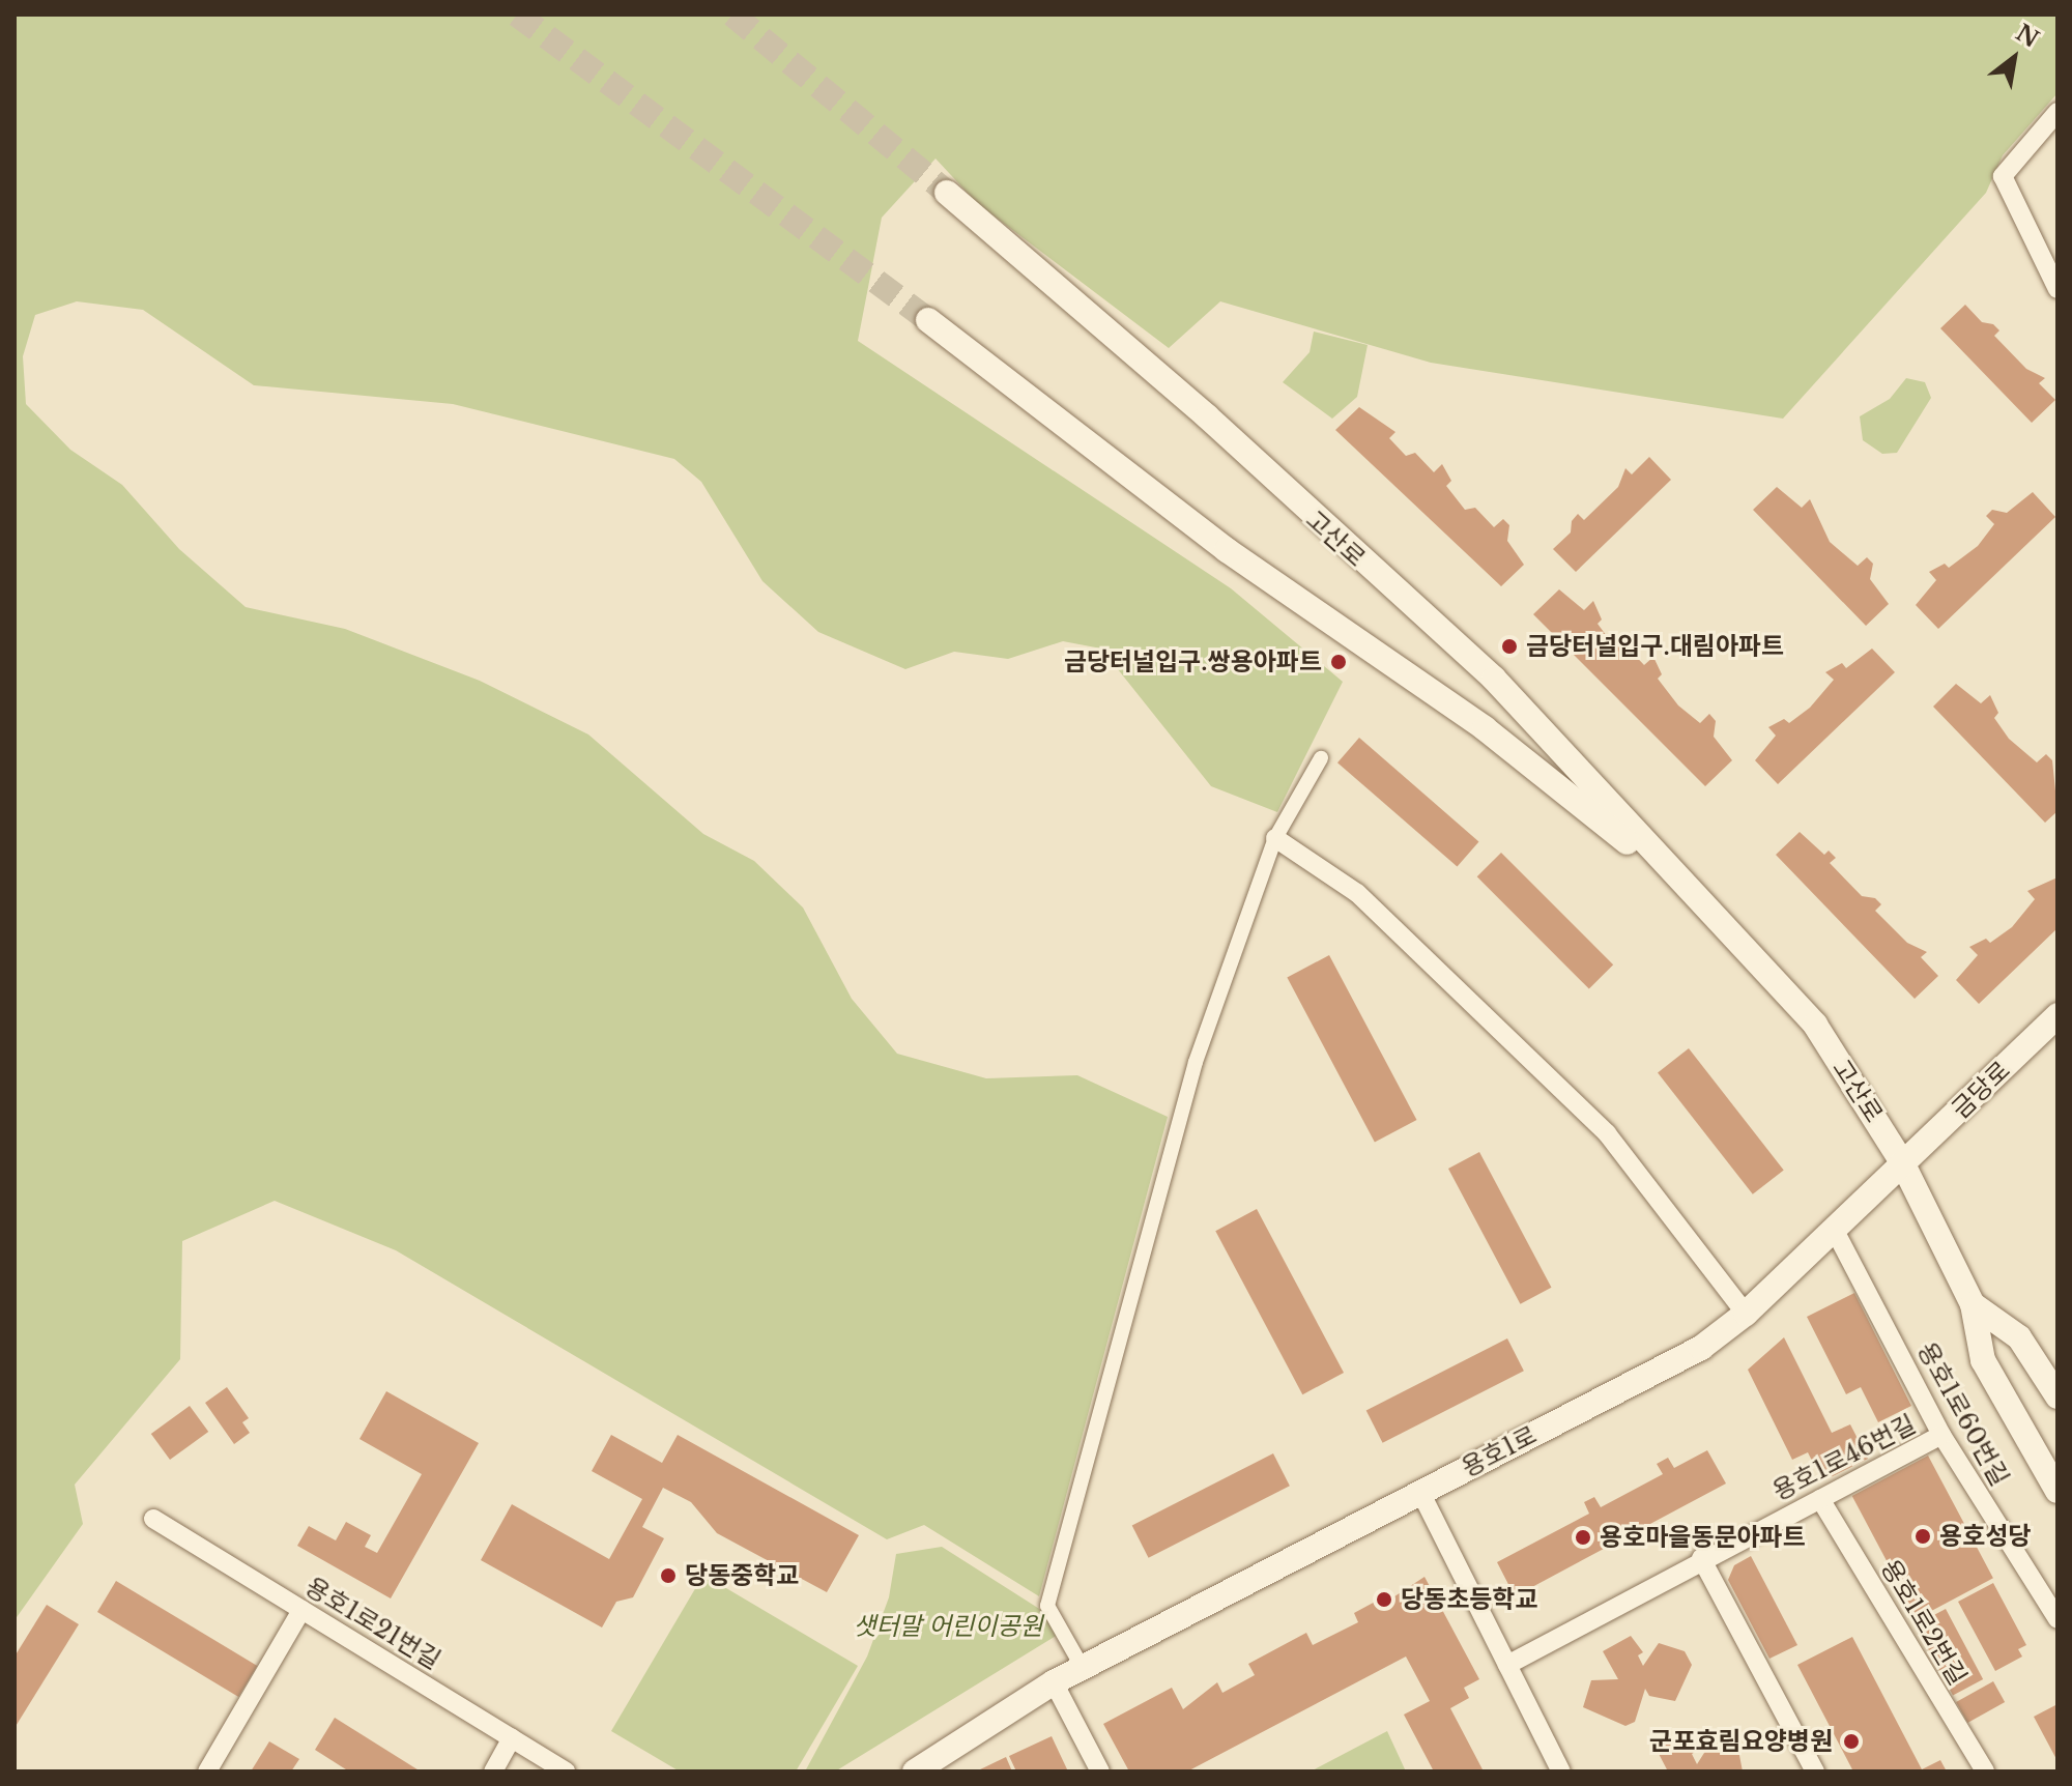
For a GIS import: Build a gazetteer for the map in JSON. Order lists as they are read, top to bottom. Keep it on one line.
{"streets":{"street":["고산로","금당로","용호1로60번길","용호1로","용호1로46번길","용호1로2번길","용호1로21번길"]},"crossings":[["고산로","금당로"],["고산로","용호1로"],["금당로","용호1로"],["용호1로60번길","용호1로"],["용호1로60번길","용호1로46번길"],["용호1로46번길","용호1로2번길"]],"parks":["샛터말 어린이공원"],"places":["금당터널입구.대림아파트","금당터널입구.쌍용아파트","용호성당","용호마을동문아파트","당동중학교","당동초등학교","군포효림요양병원"],"north":"top right"}
